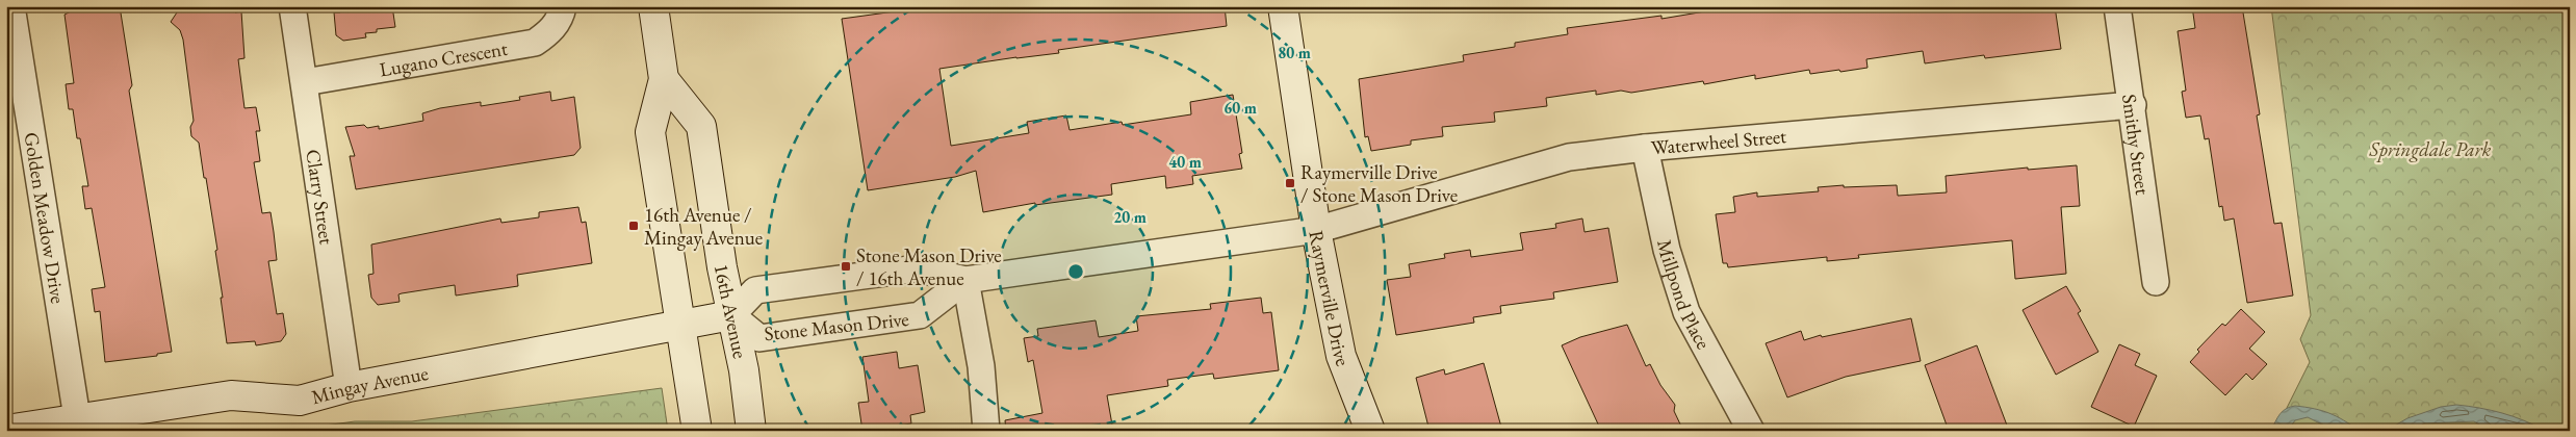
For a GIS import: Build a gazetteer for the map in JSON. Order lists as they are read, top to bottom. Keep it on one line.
{"streets":{"street":["Lugano Crescent","Waterwheel Street","Smithy Street","Clarry Street","Golden Meadow Drive","Millpond Place","Raymerville Drive","16th Avenue","Stone Mason Drive","Mingay Avenue"]},"crossings":[["Lugano Crescent","Clarry Street"],["Waterwheel Street","Smithy Street"],["Waterwheel Street","Millpond Place"],["Waterwheel Street","Raymerville Drive"],["Waterwheel Street","Stone Mason Drive"],["Clarry Street","Mingay Avenue"],["Golden Meadow Drive","Mingay Avenue"],["Raymerville Drive","Stone Mason Drive"],["16th Avenue","Stone Mason Drive"],["16th Avenue","Mingay Avenue"],["Stone Mason Drive","Mingay Avenue"]],"parks":["Springdale Park"],"places":{"transit":["Raymerville Drive / Stone Mason Drive","16th Avenue / Mingay Avenue","Stone Mason Drive / 16th Avenue"]},"rings":["80 m","60 m","40 m","20 m"]}
